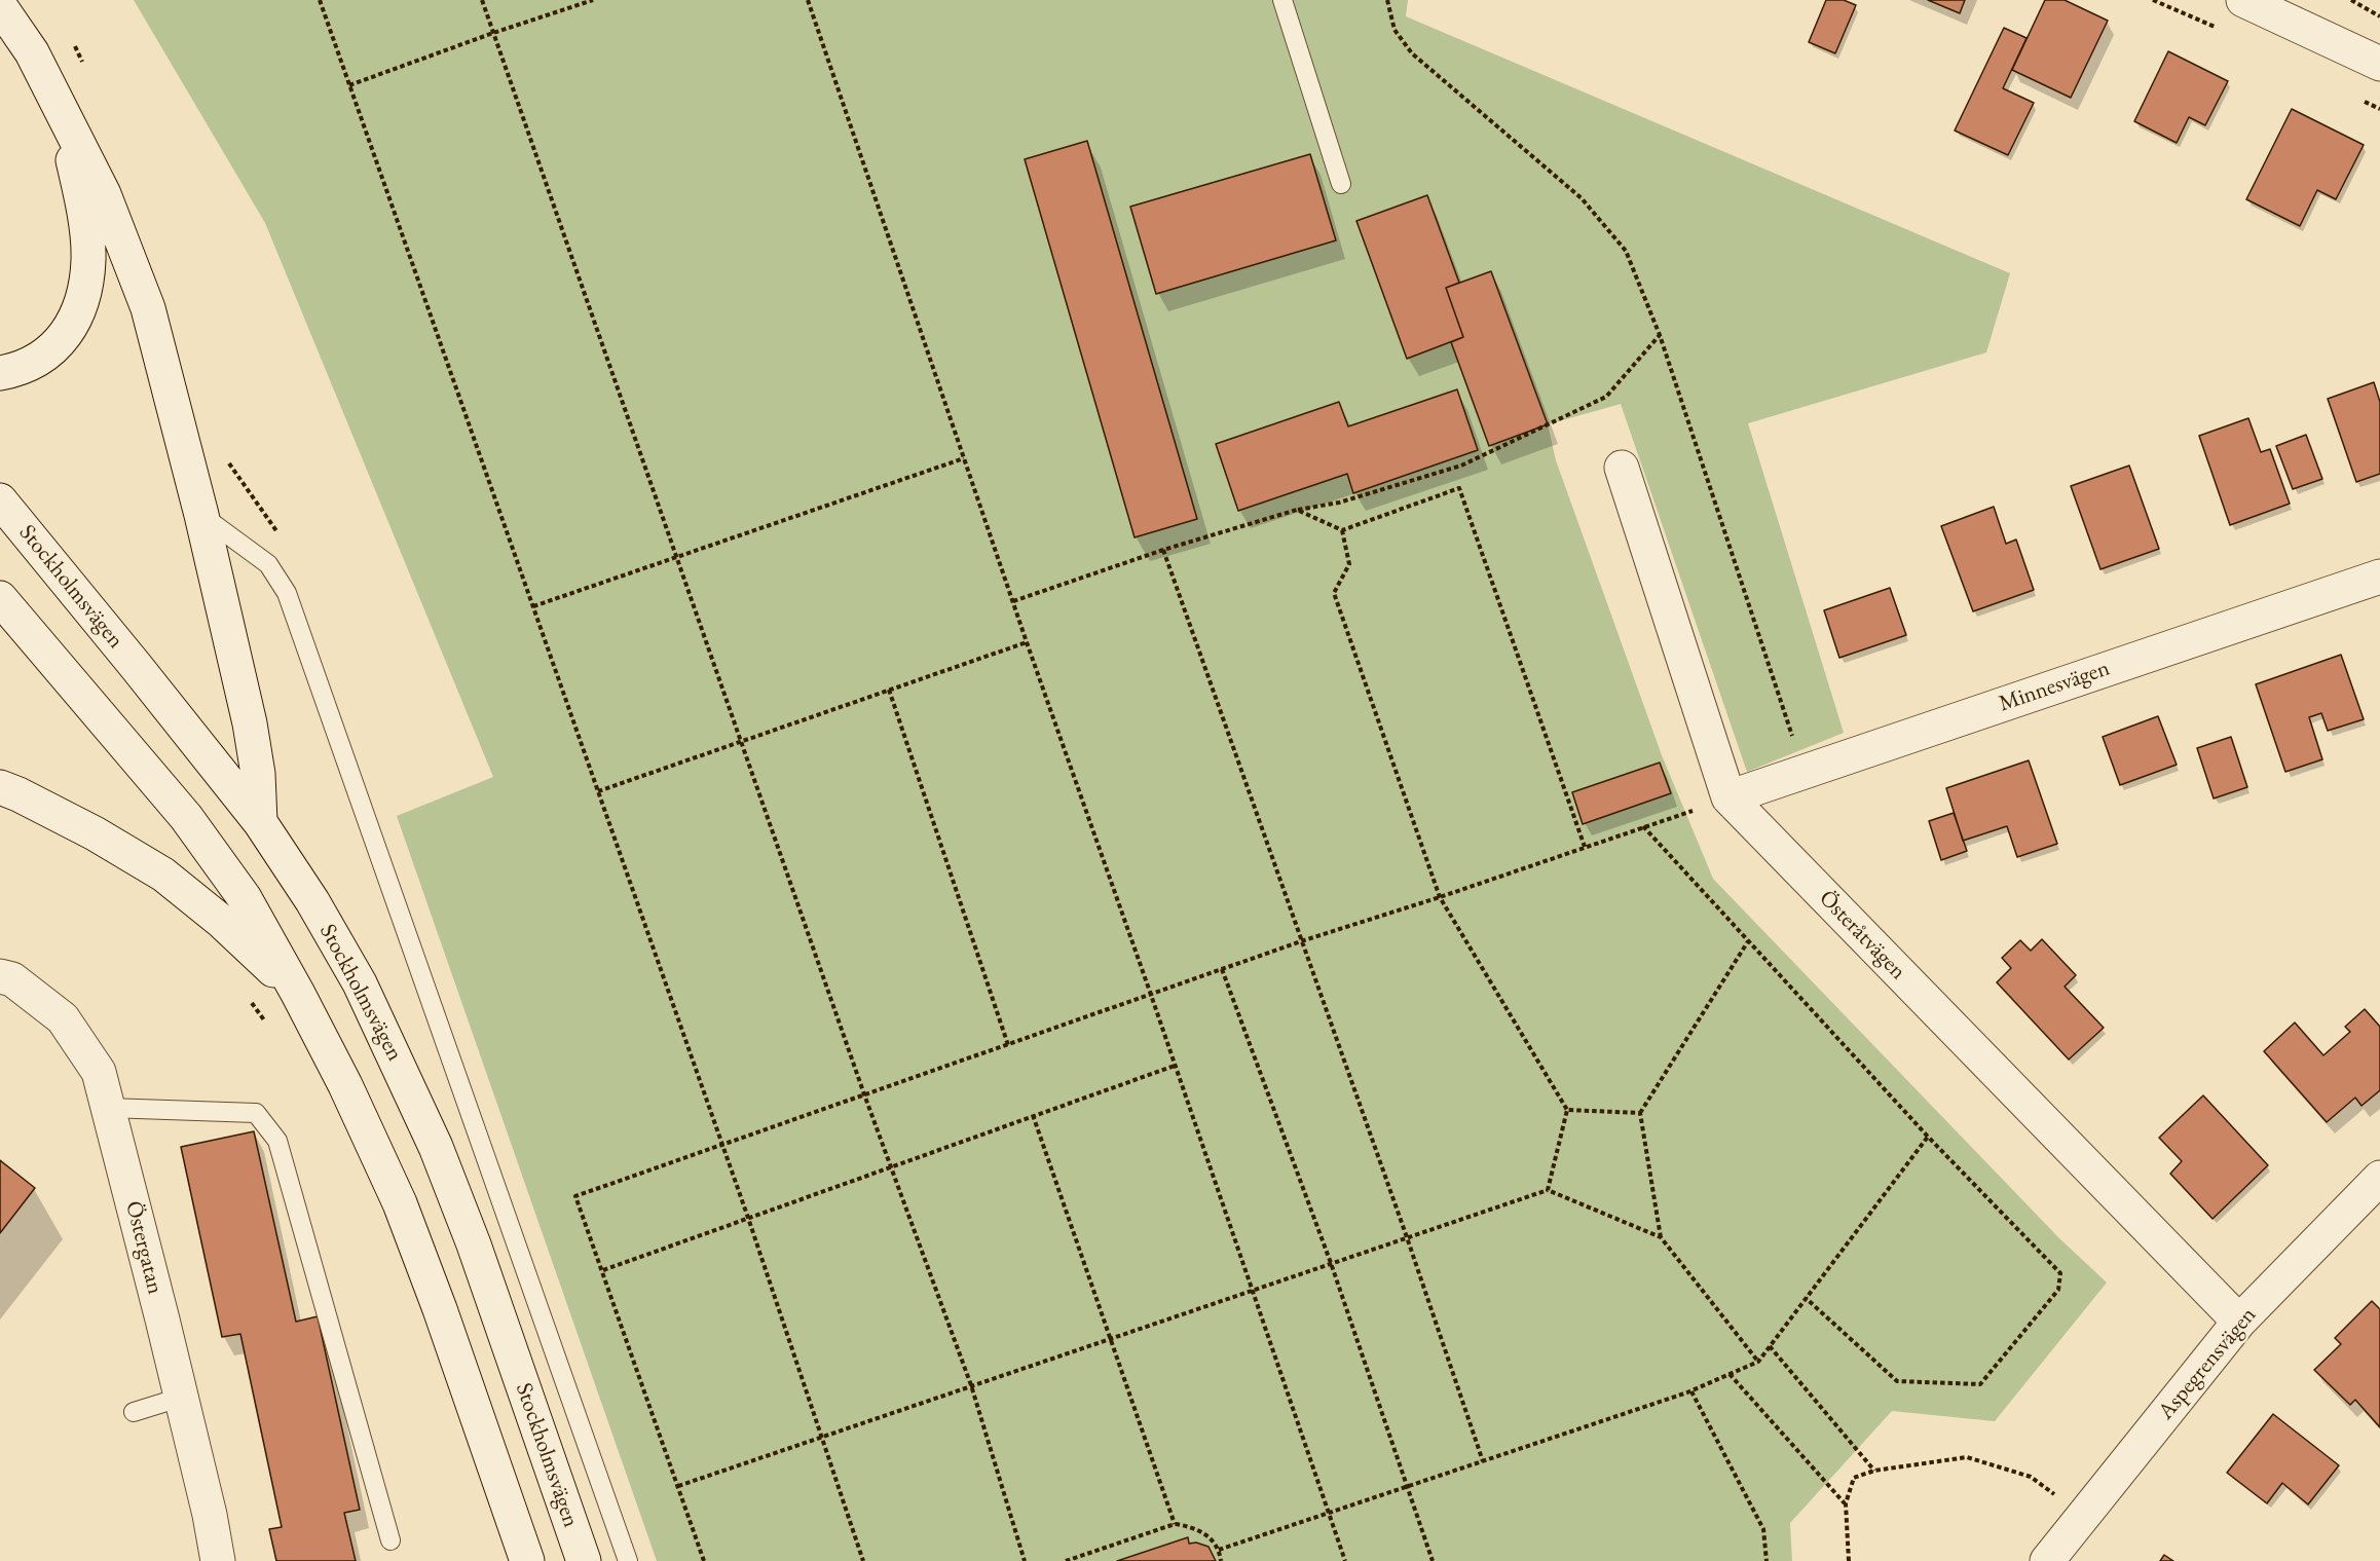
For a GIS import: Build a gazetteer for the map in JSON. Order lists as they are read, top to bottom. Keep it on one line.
{"streets":{"main road":["Stockholmsvägen","Minnesvägen","Österåtvägen","Östergatan","Aspegrensvägen"]},"crossings":[["Minnesvägen","Österåtvägen"],["Österåtvägen","Aspegrensvägen"]]}
